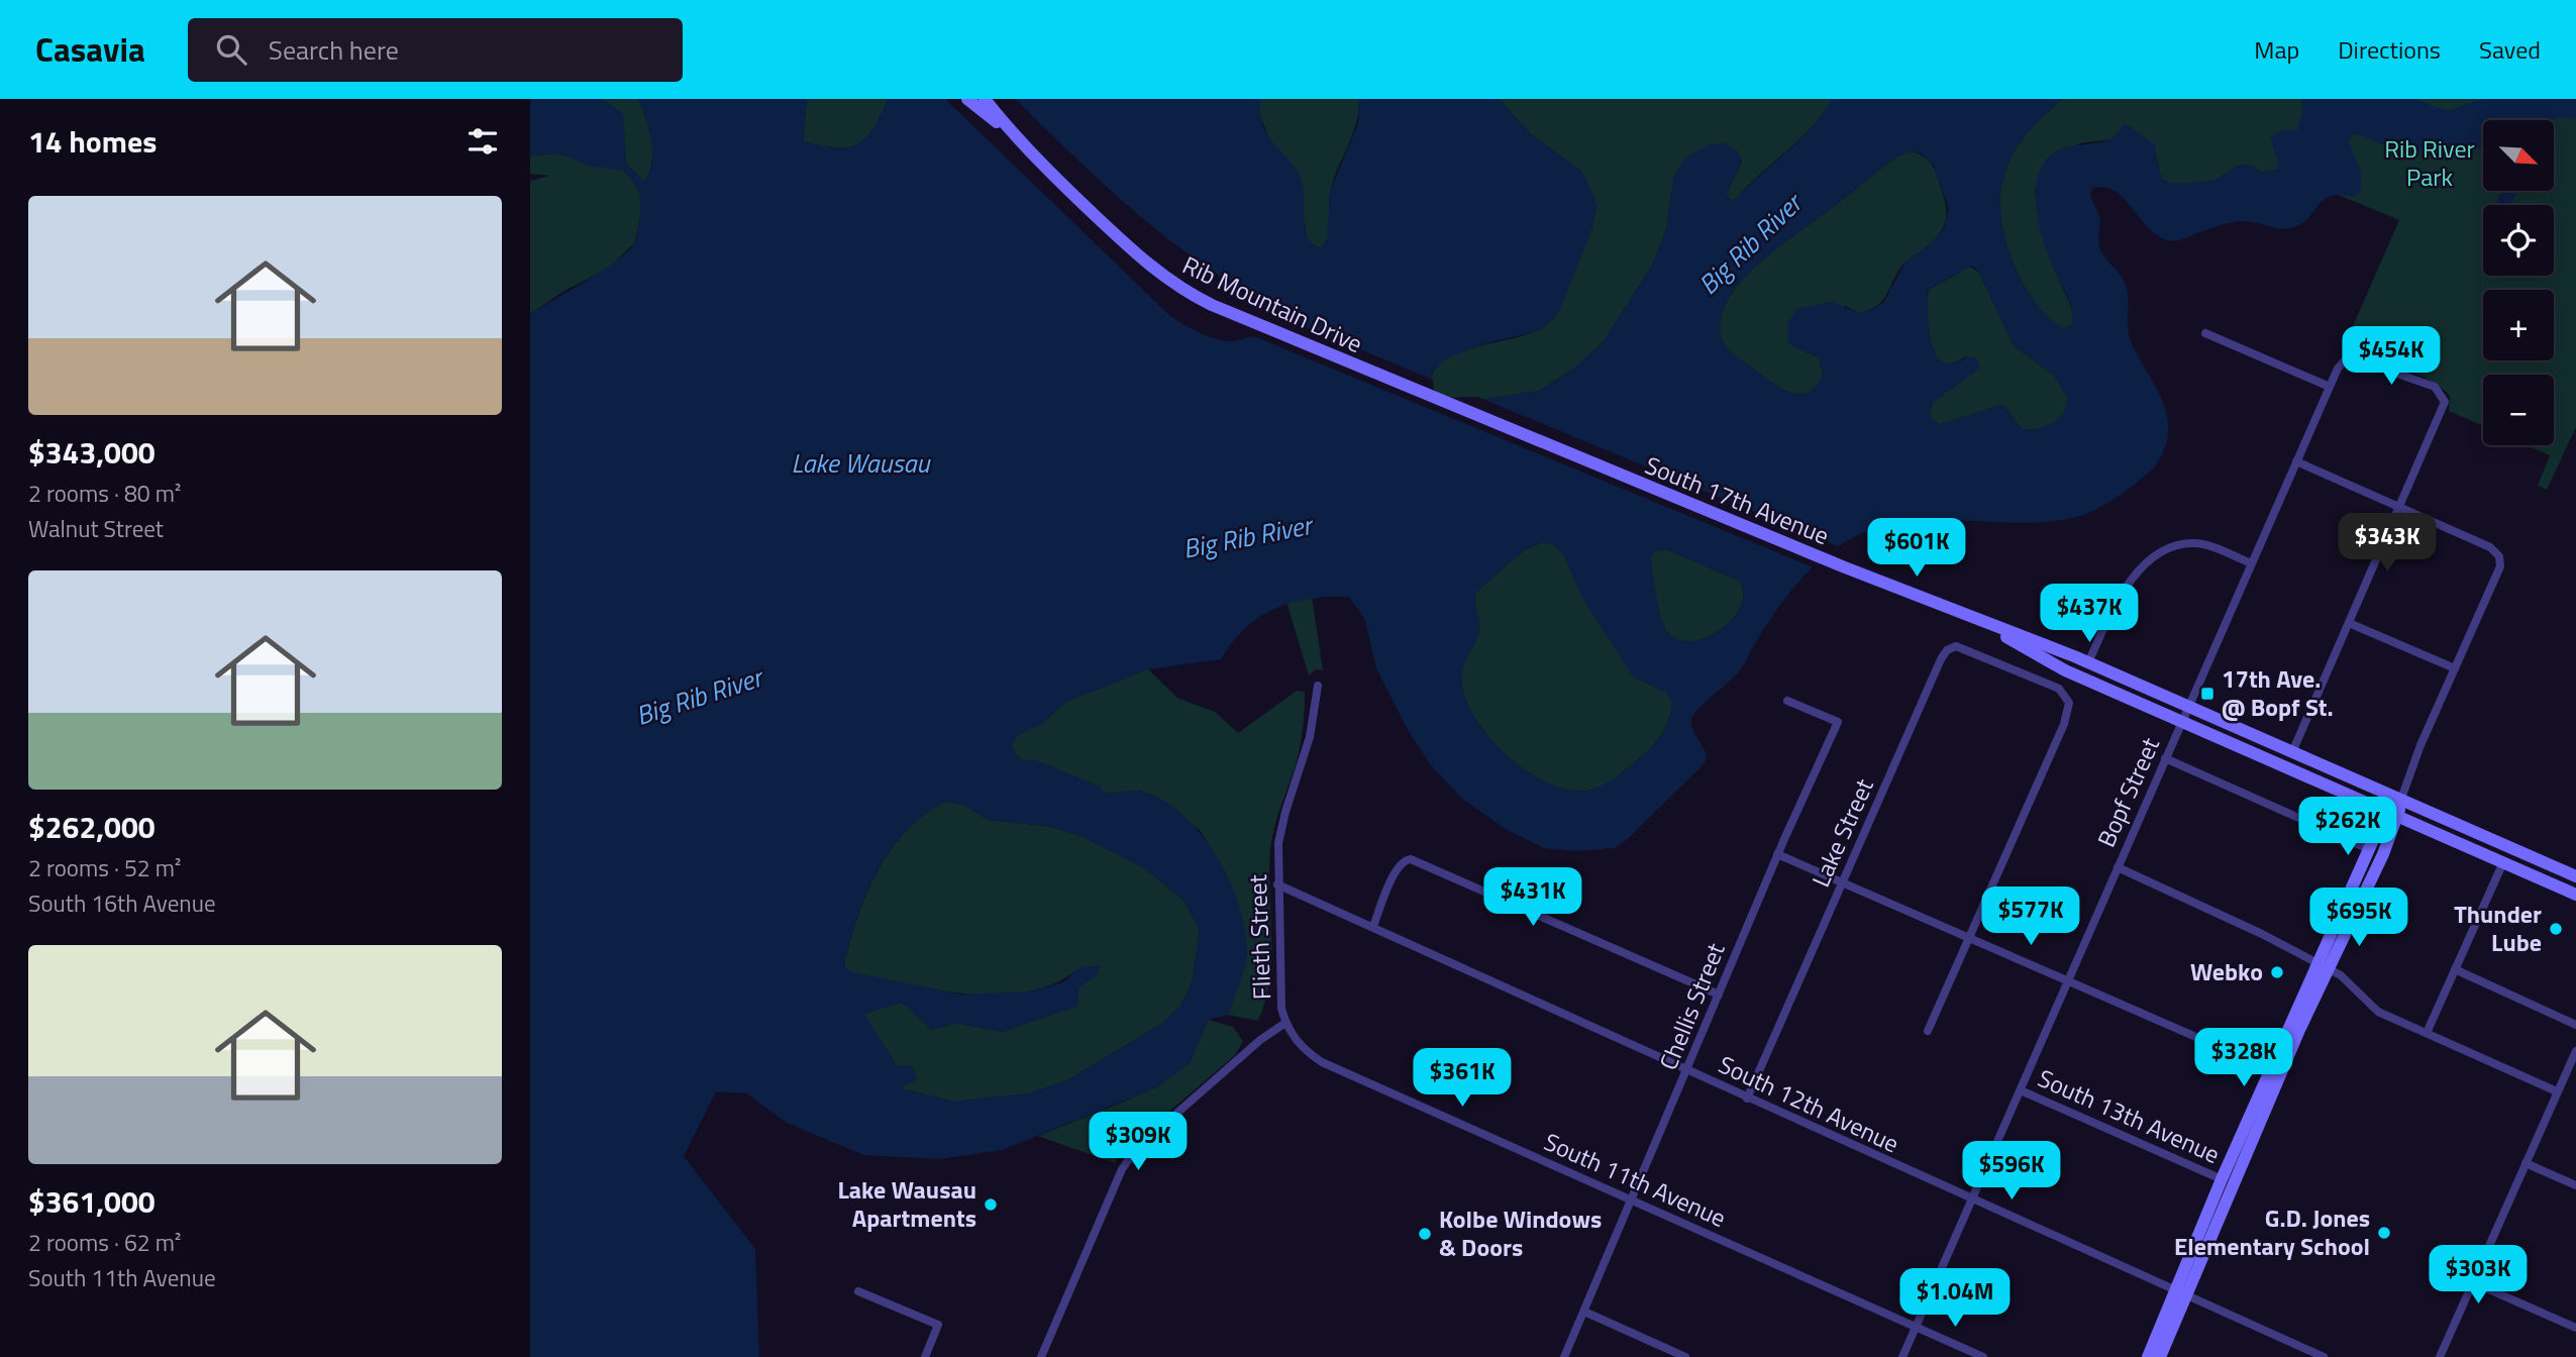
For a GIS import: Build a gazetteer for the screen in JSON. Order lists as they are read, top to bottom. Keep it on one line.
{"streets":{"main road":["Rib Mountain Drive","South 17th Avenue"],"street":["Bopf Street","Lake Street","Flieth Street","Chellis Street","South 12th Avenue","South 13th Avenue","South 11th Avenue"]},"crossings":[["Rib Mountain Drive","South 17th Avenue"],["South 17th Avenue","Bopf Street"],["Bopf Street","South 12th Avenue"],["Bopf Street","South 13th Avenue"],["Bopf Street","South 11th Avenue"],["Lake Street","South 12th Avenue"],["Flieth Street","South 12th Avenue"],["Flieth Street","South 11th Avenue"],["Chellis Street","South 12th Avenue"],["Chellis Street","South 11th Avenue"]],"water":["Big Rib River","Lake Wausau"],"parks":["Rib River Park"],"places":{"transit":["17th Ave. @ Bopf St."],"other":["Thunder Lube","Webko","Lake Wausau Apartments","G.D. Jones Elementary School","Kolbe Windows & Doors"]},"north":"bottom right","page":{"header":"Casavia","search":"Search here","nav":["Map","Directions","Saved"],"heading":"14 homes","map_buttons":["+","−"],"list":[{"name":"$343,000","note":"2 rooms · 80 m² · Walnut Street"},{"name":"$262,000","note":"2 rooms · 52 m² · South 16th Avenue"},{"name":"$361,000","note":"2 rooms · 62 m² · South 11th Avenue"}],"price":["$454K","$343K","$601K","$437K","$262K","$431K","$577K","$695K","$328K","$361K","$309K","$596K","$303K","$1.04M"]}}
